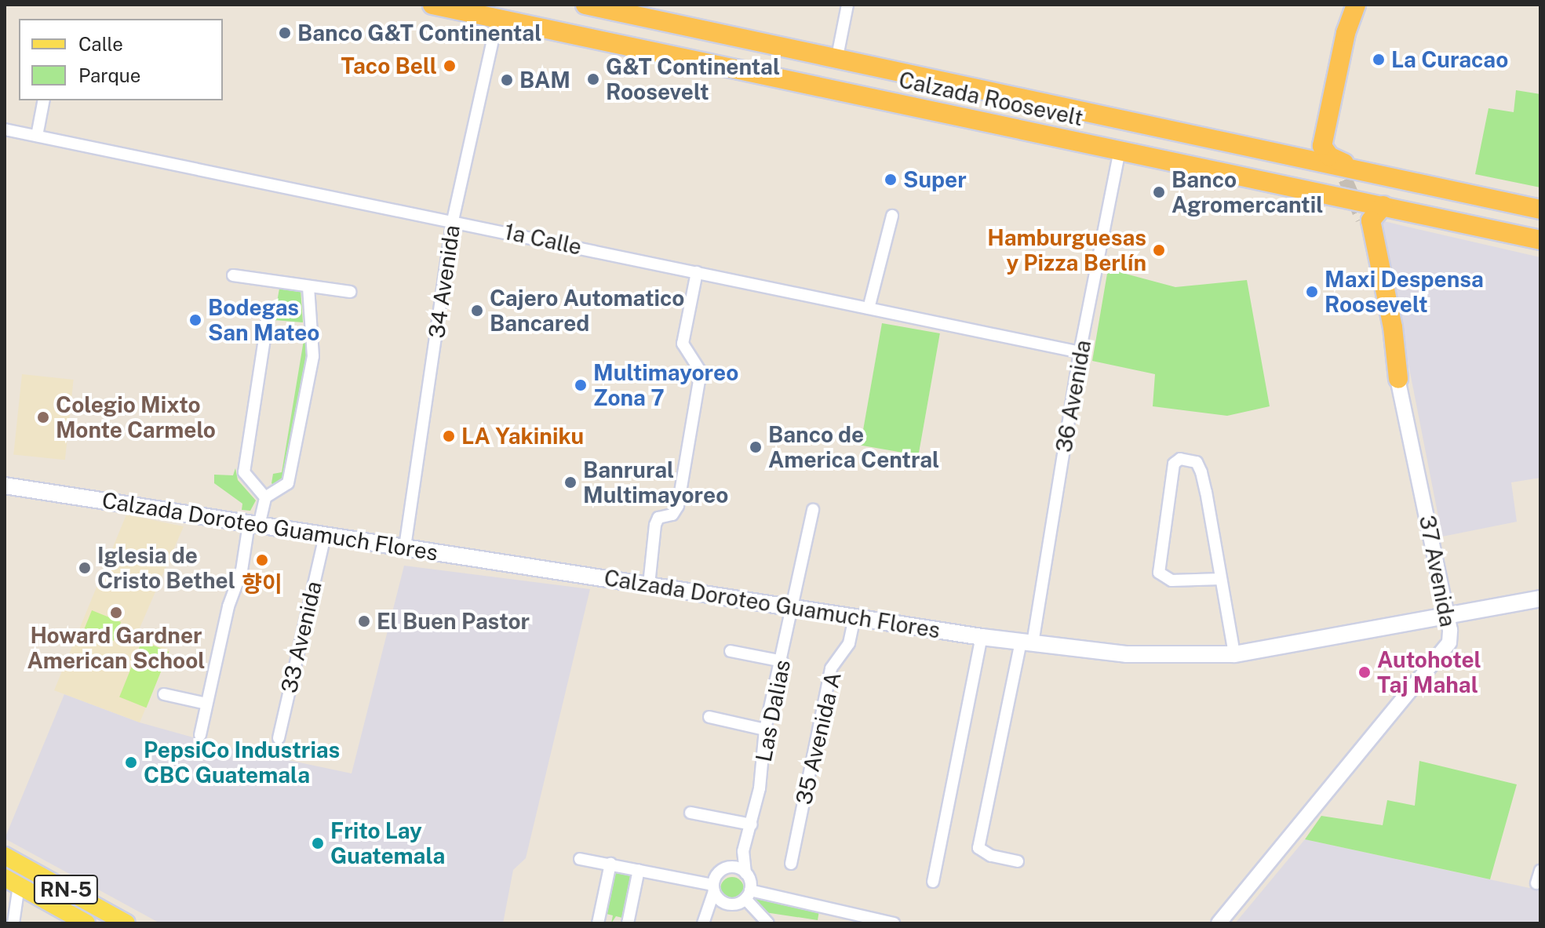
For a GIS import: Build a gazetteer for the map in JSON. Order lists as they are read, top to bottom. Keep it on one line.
{"streets":{"highway":["Calzada Roosevelt"],"main road":["Calzada Doroteo Guamuch Flores","RN-5"],"street":["1a Calle","34 Avenida","36 Avenida","37 Avenida","33 Avenida","Las Dalias","35 Avenida A"]},"crossings":[["Calzada Roosevelt","34 Avenida"],["Calzada Roosevelt","36 Avenida"],["1a Calle","34 Avenida"],["1a Calle","36 Avenida"],["34 Avenida","Calzada Doroteo Guamuch Flores"],["36 Avenida","Calzada Doroteo Guamuch Flores"],["Calzada Doroteo Guamuch Flores","37 Avenida"],["Calzada Doroteo Guamuch Flores","33 Avenida"],["Calzada Doroteo Guamuch Flores","Las Dalias"],["Calzada Doroteo Guamuch Flores","35 Avenida A"]],"places":["Banco G&T Continental","La Curacao","Taco Bell","G&T Continental Roosevelt","BAM","Super","Banco Agromercantil","Hamburguesas y Pizza Berlín","Maxi Despensa Roosevelt","Cajero Automatico Bancared","Bodegas San Mateo","Multimayoreo Zona 7","Colegio Mixto Monte Carmelo","LA Yakiniku","Banco de America Central","Banrural Multimayoreo","향이","Iglesia de Cristo Bethel","Howard Gardner American School","El Buen Pastor","Autohotel Taj Mahal","PepsiCo Industrias CBC Guatemala","Frito Lay Guatemala"],"legend":["Calle","Parque"]}
